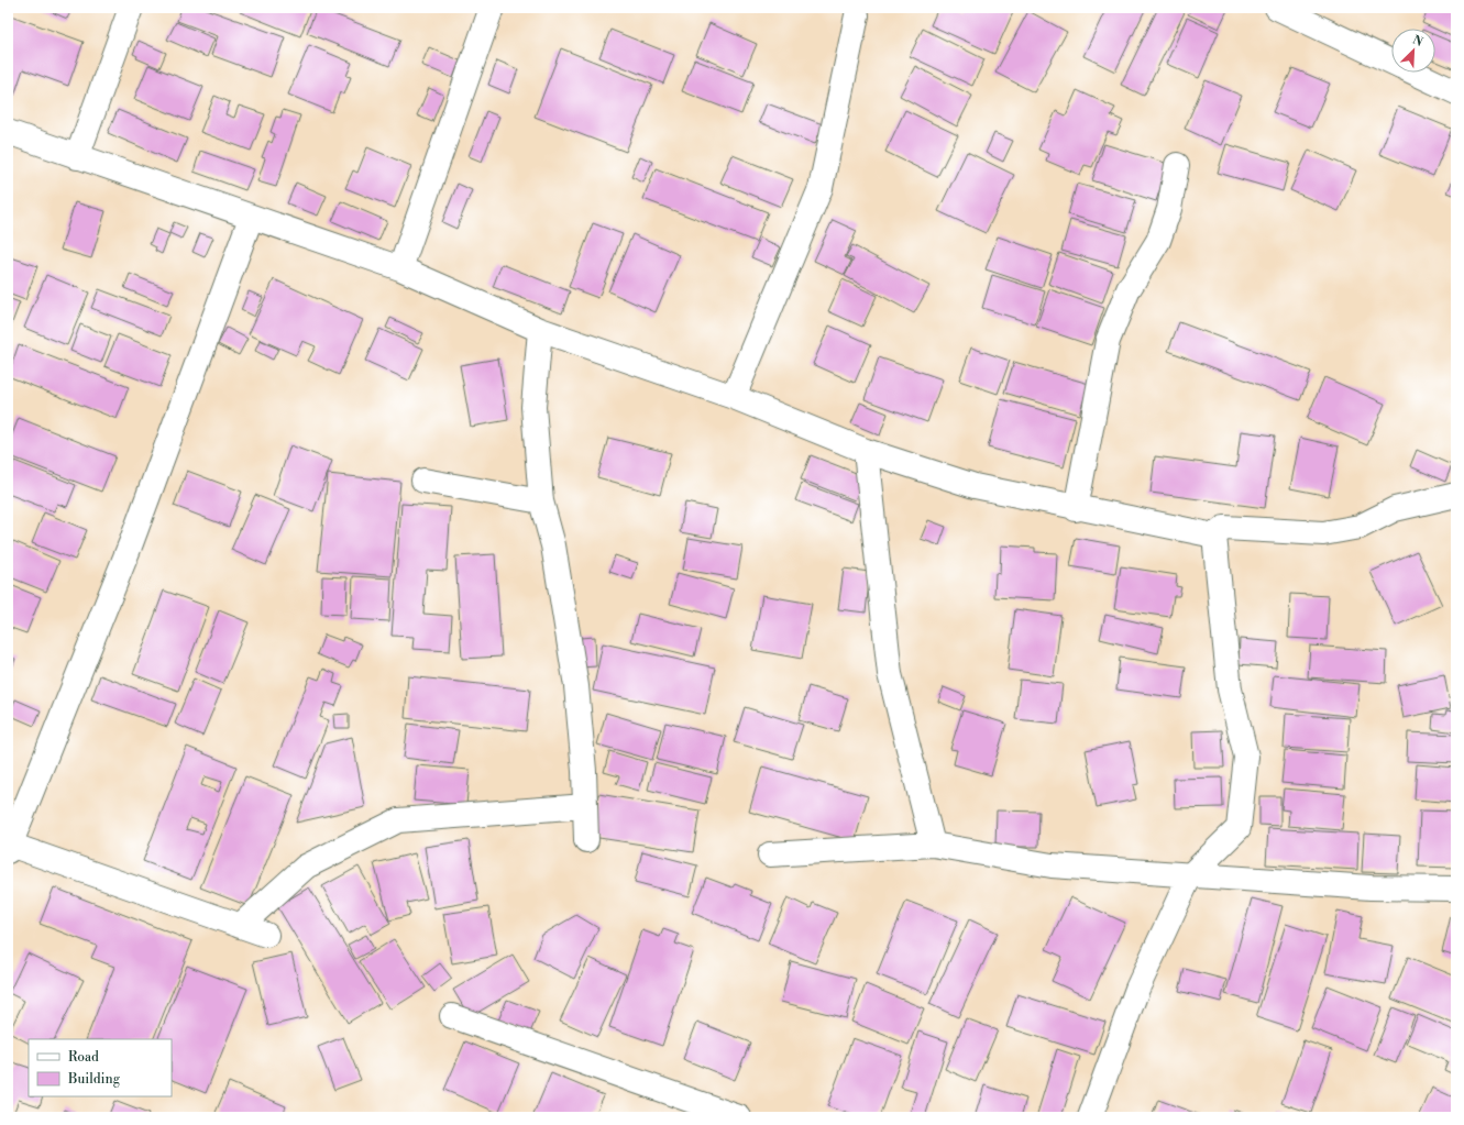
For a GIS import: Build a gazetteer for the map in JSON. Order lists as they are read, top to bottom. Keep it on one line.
{"legend":["Road","Building"],"north":"top right"}
